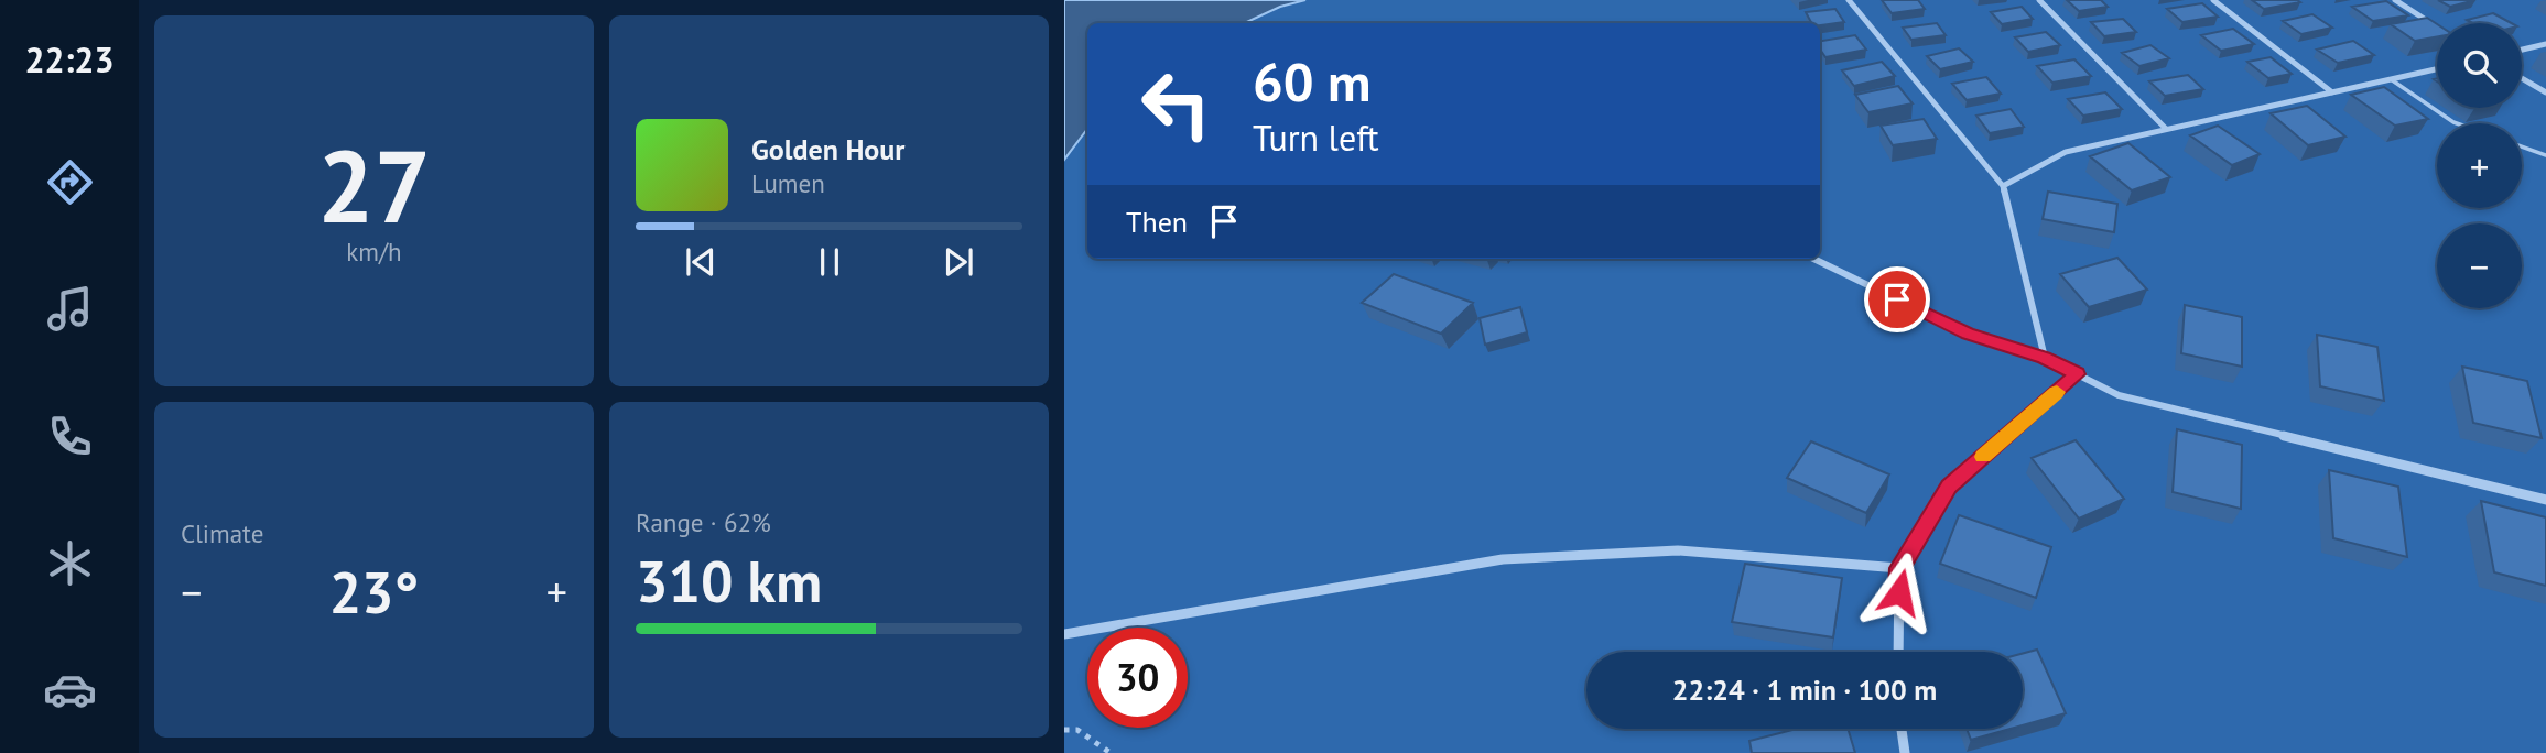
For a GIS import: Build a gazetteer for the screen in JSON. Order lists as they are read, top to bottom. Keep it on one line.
{"page":{"tabs":"22:23","tile":[["27","km/h"],"Climate",["Range · 62%","310 km"]],"map_buttons":["+","−"],"turn":["60 m","Turn left"],"song":["Golden Hour","Lumen"],"then":"Then","heat":["−","23°","+"],"limit":"30","trip":"22:24 · 1 min · 100 m"}}
